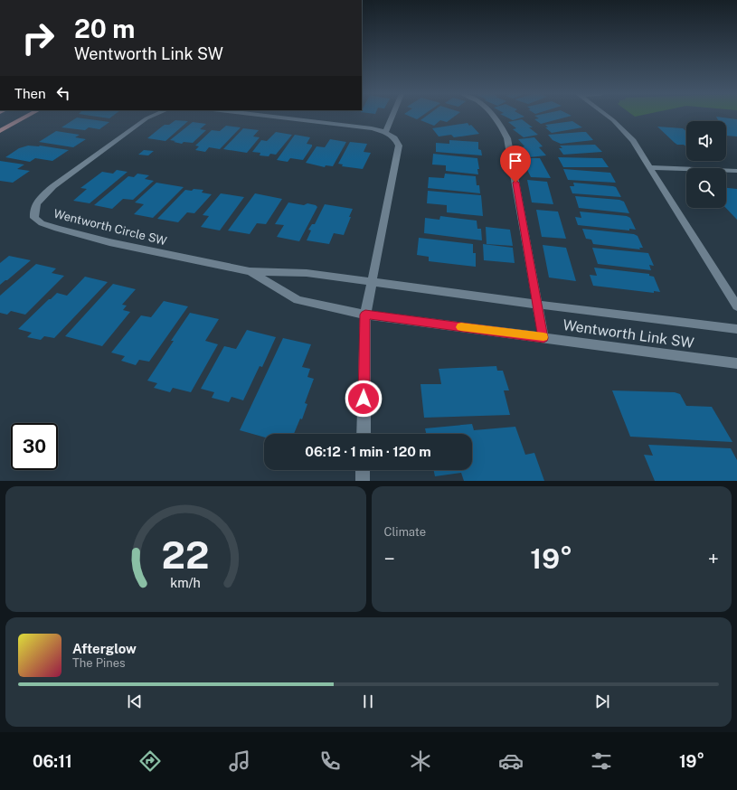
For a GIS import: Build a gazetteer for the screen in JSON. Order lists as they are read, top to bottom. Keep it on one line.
{"streets":{"street":["Wentworth Circle SW","Wentworth Link SW"]},"crossings":[["Wentworth Circle SW","Wentworth Link SW"]],"page":{"turn":["20 m","Wentworth Link SW"],"then":"Then","limit":"30","trip":"06:12 · 1 min · 120 m","tile":"Climate","heat":["−","19°","+"],"song":["Afterglow","The Pines"],"tabs":["06:11","19°"],"gauge":["22","km/h"]}}
